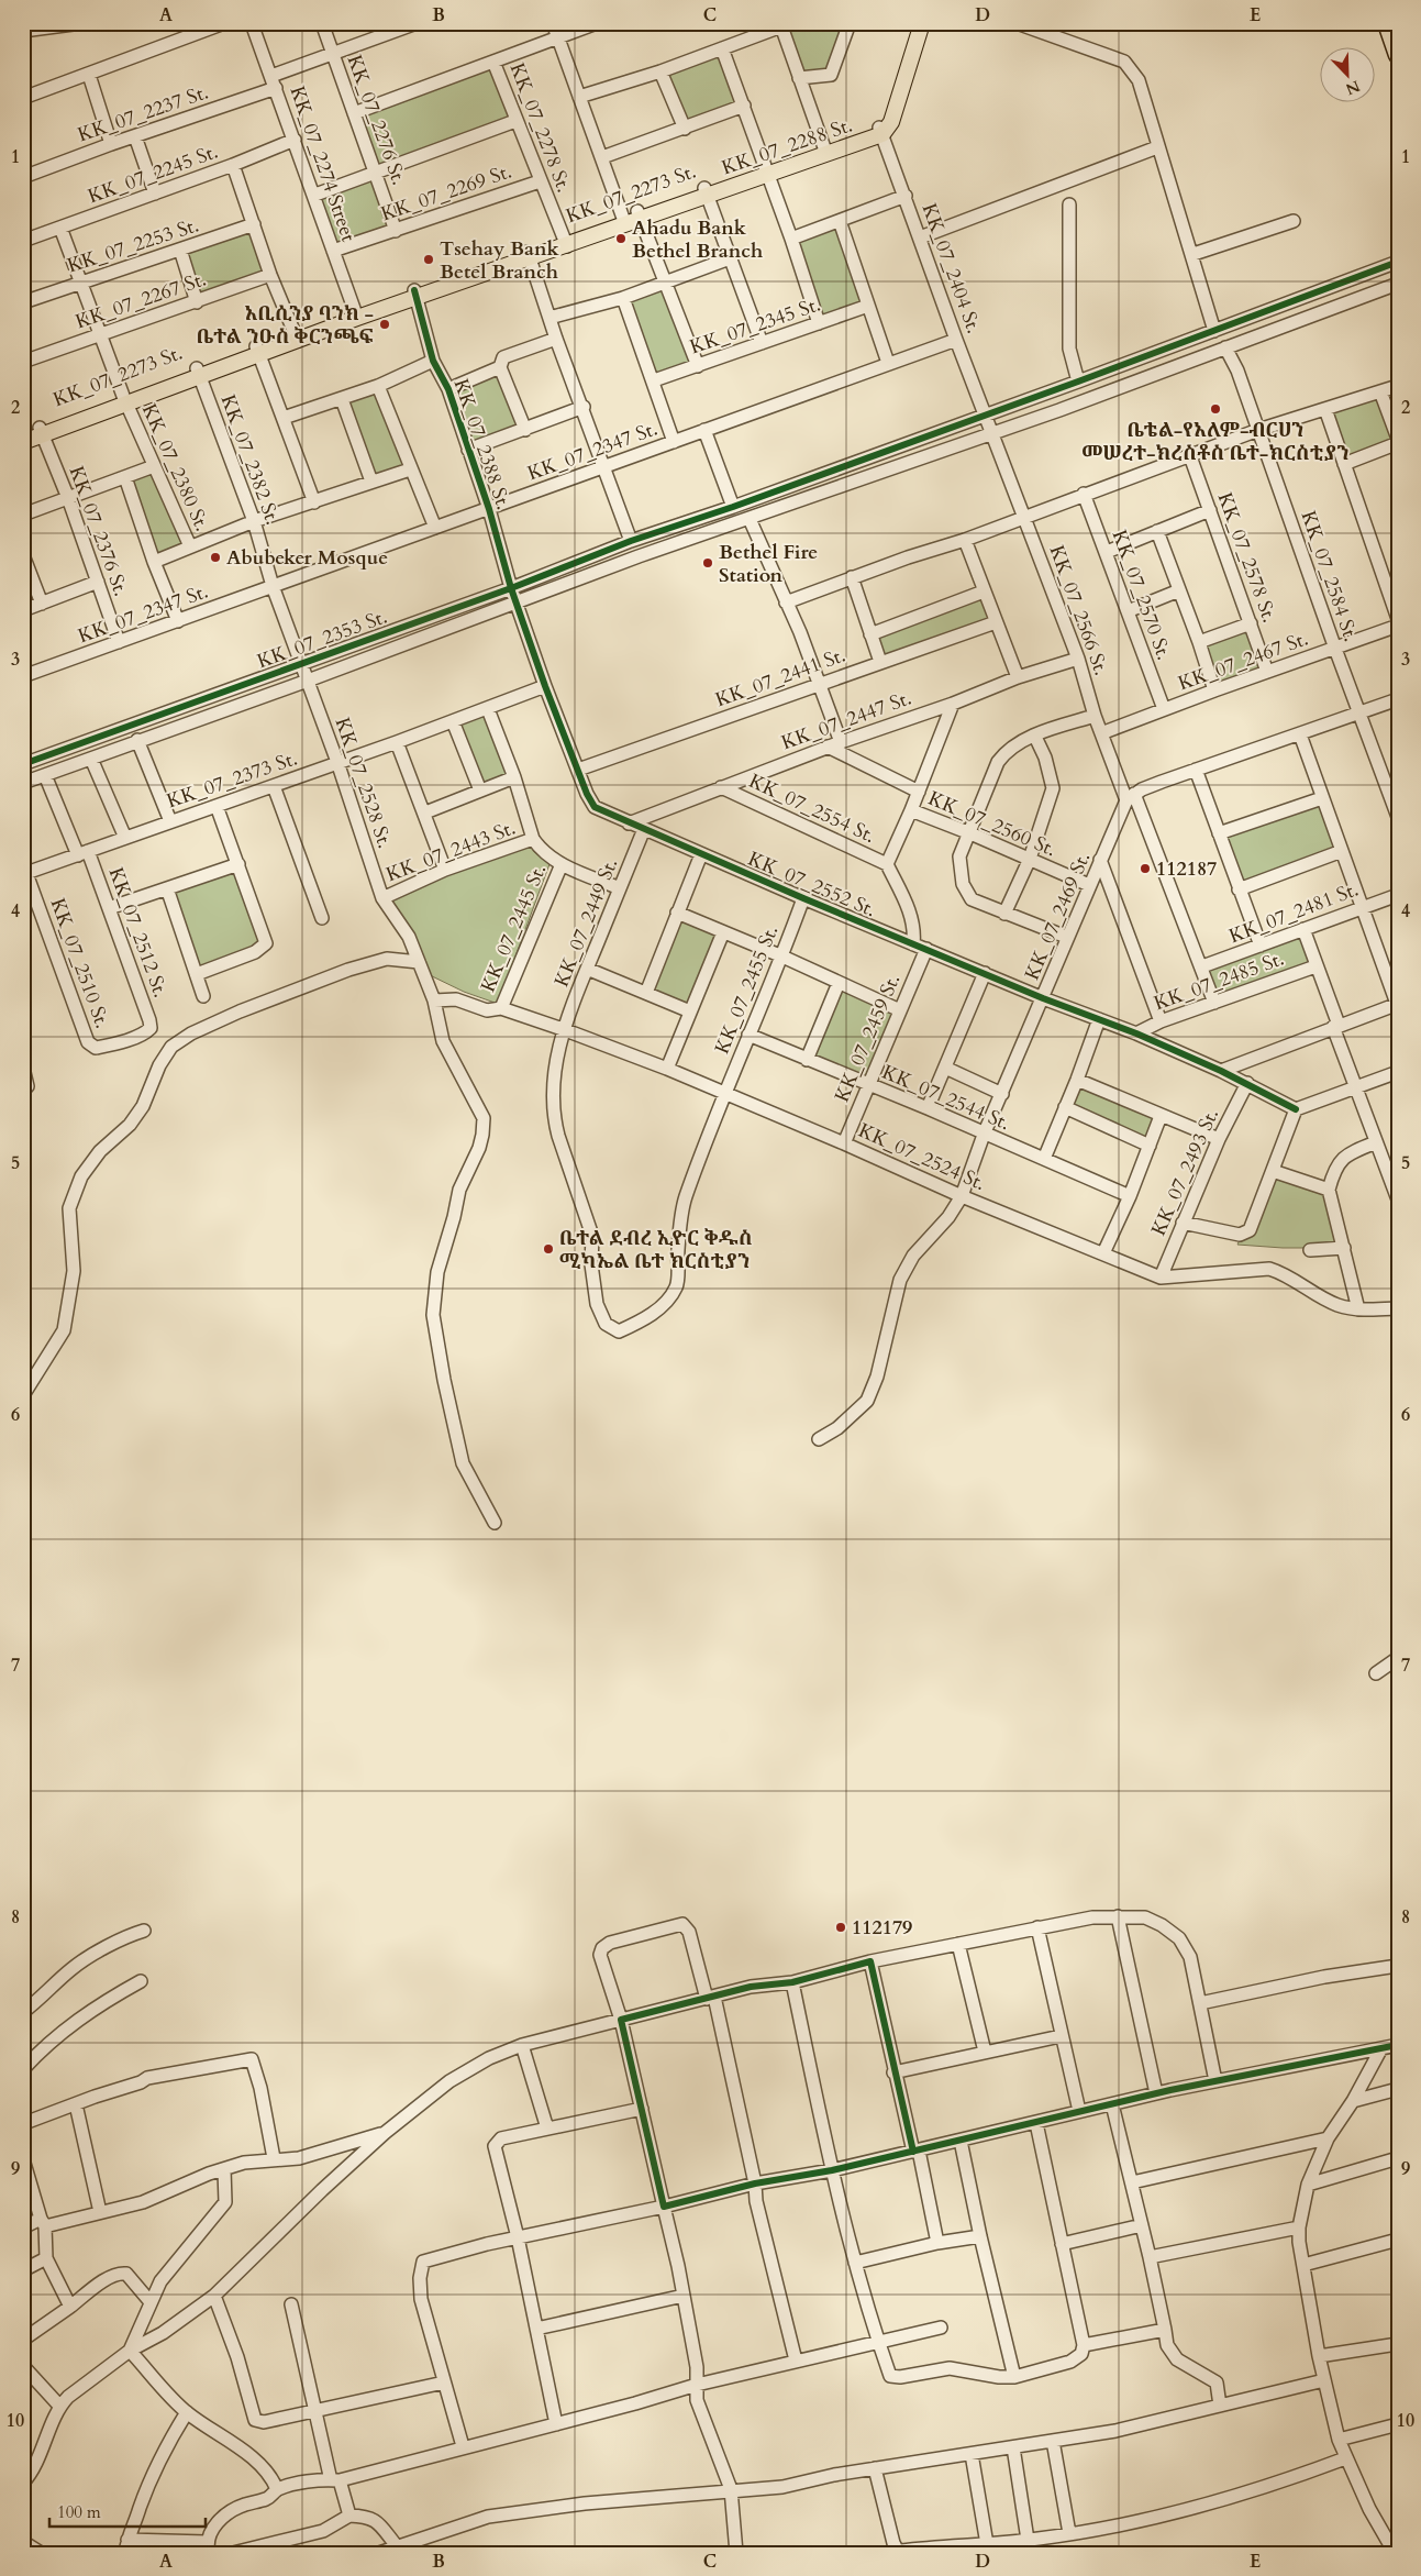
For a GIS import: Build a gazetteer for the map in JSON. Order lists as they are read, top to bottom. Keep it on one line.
{"streets":{"main road":["KK_07_2288 St.","KK_07_2273 St."],"street":["KK_07_2237 St.","KK_07_2276 St.","KK_07_2278 St.","KK_07_2274 Street","KK_07_2245 St.","KK_07_2269 St.","KK_07_2253 St.","KK_07_2404 St.","KK_07_2267 St.","KK_07_2345 St.","KK_07_2388 St.","KK_07_2347 St.","KK_07_2382 St.","KK_07_2380 St.","KK_07_2376 St.","KK_07_2578 St.","KK_07_2584 St.","KK_07_2570 St.","KK_07_2566 St.","KK_07_2353 St.","KK_07_2467 St.","KK_07_2441 St.","KK_07_2447 St.","KK_07_2373 St.","KK_07_2528 St.","KK_07_2554 St.","KK_07_2560 St.","KK_07_2443 St.","KK_07_2552 St.","KK_07_2481 St.","KK_07_2469 St.","KK_07_2449 St.","KK_07_2445 St.","KK_07_2512 St.","KK_07_2510 St.","KK_07_2485 St.","KK_07_2455 St.","KK_07_2459 St.","KK_07_2544 St.","KK_07_2524 St.","KK_07_2493 St."]},"crossings":[["KK_07_2237 St.","KK_07_2276 St."],["KK_07_2237 St.","KK_07_2274 Street"],["KK_07_2276 St.","KK_07_2269 St."],["KK_07_2278 St.","KK_07_2269 St."],["KK_07_2278 St.","KK_07_2273 St."],["KK_07_2288 St.","KK_07_2273 St."],["KK_07_2288 St.","KK_07_2404 St."],["KK_07_2274 Street","KK_07_2245 St."],["KK_07_2274 Street","KK_07_2269 St."],["KK_07_2274 Street","KK_07_2273 St."],["KK_07_2245 St.","KK_07_2380 St."],["KK_07_2273 St.","KK_07_2404 St."],["KK_07_2273 St.","KK_07_2388 St."],["KK_07_2273 St.","KK_07_2382 St."],["KK_07_2273 St.","KK_07_2380 St."],["KK_07_2273 St.","KK_07_2376 St."],["KK_07_2253 St.","KK_07_2380 St."],["KK_07_2404 St.","KK_07_2347 St."],["KK_07_2404 St.","KK_07_2566 St."],["KK_07_2404 St.","KK_07_2353 St."],["KK_07_2267 St.","KK_07_2380 St."],["KK_07_2388 St.","KK_07_2347 St."],["KK_07_2388 St.","KK_07_2353 St."],["KK_07_2388 St.","KK_07_2552 St."],["KK_07_2347 St.","KK_07_2382 St."],["KK_07_2347 St.","KK_07_2376 St."],["KK_07_2382 St.","KK_07_2353 St."],["KK_07_2382 St.","KK_07_2528 St."],["KK_07_2578 St.","KK_07_2467 St."],["KK_07_2584 St.","KK_07_2353 St."],["KK_07_2584 St.","KK_07_2467 St."],["KK_07_2570 St.","KK_07_2467 St."],["KK_07_2566 St.","KK_07_2353 St."],["KK_07_2566 St.","KK_07_2467 St."],["KK_07_2566 St.","KK_07_2447 St."],["KK_07_2566 St.","KK_07_2481 St."],["KK_07_2566 St.","KK_07_2469 St."],["KK_07_2566 St.","KK_07_2485 St."],["KK_07_2353 St.","KK_07_2528 St."],["KK_07_2353 St.","KK_07_2552 St."],["KK_07_2353 St.","KK_07_2512 St."],["KK_07_2441 St.","KK_07_2552 St."],["KK_07_2447 St.","KK_07_2554 St."],["KK_07_2447 St.","KK_07_2552 St."],["KK_07_2373 St.","KK_07_2528 St."],["KK_07_2373 St.","KK_07_2552 St."],["KK_07_2373 St.","KK_07_2512 St."],["KK_07_2373 St.","KK_07_2510 St."],["KK_07_2528 St.","KK_07_2443 St."],["KK_07_2528 St.","KK_07_2524 St."],["KK_07_2560 St.","KK_07_2469 St."],["KK_07_2552 St.","KK_07_2469 St."],["KK_07_2552 St.","KK_07_2449 St."],["KK_07_2552 St.","KK_07_2485 St."],["KK_07_2552 St.","KK_07_2455 St."],["KK_07_2552 St.","KK_07_2459 St."],["KK_07_2552 St.","KK_07_2493 St."],["KK_07_2469 St.","KK_07_2544 St."],["KK_07_2469 St.","KK_07_2524 St."],["KK_07_2449 St.","KK_07_2455 St."],["KK_07_2449 St.","KK_07_2524 St."],["KK_07_2445 St.","KK_07_2524 St."],["KK_07_2512 St.","KK_07_2510 St."],["KK_07_2455 St.","KK_07_2544 St."],["KK_07_2455 St.","KK_07_2524 St."],["KK_07_2459 St.","KK_07_2544 St."],["KK_07_2459 St.","KK_07_2524 St."],["KK_07_2524 St.","KK_07_2493 St."]],"places":["Ahadu Bank Bethel Branch","Tsehay Bank Betel Branch","አቢሲንያ ባንክ - ቤተል ንዑስ ቅርንጫፍ","ቤቴል-የአለም-ብርሀን መሠረተ-ክረስቶስ ቤተ-ክርስቲያን","Abubeker Mosque","Bethel Fire Station","112187","ቤተል ደብረ ኢዮር ቅዱስ ሚካኤል ቤተ ክርስቲያን","112179"],"scale_bar":"100 m","north":"bottom right","grid":{"columns":["A","B","C","D","E"],"rows":["1","2","3","4","5","6","7","8","9","10"]}}
